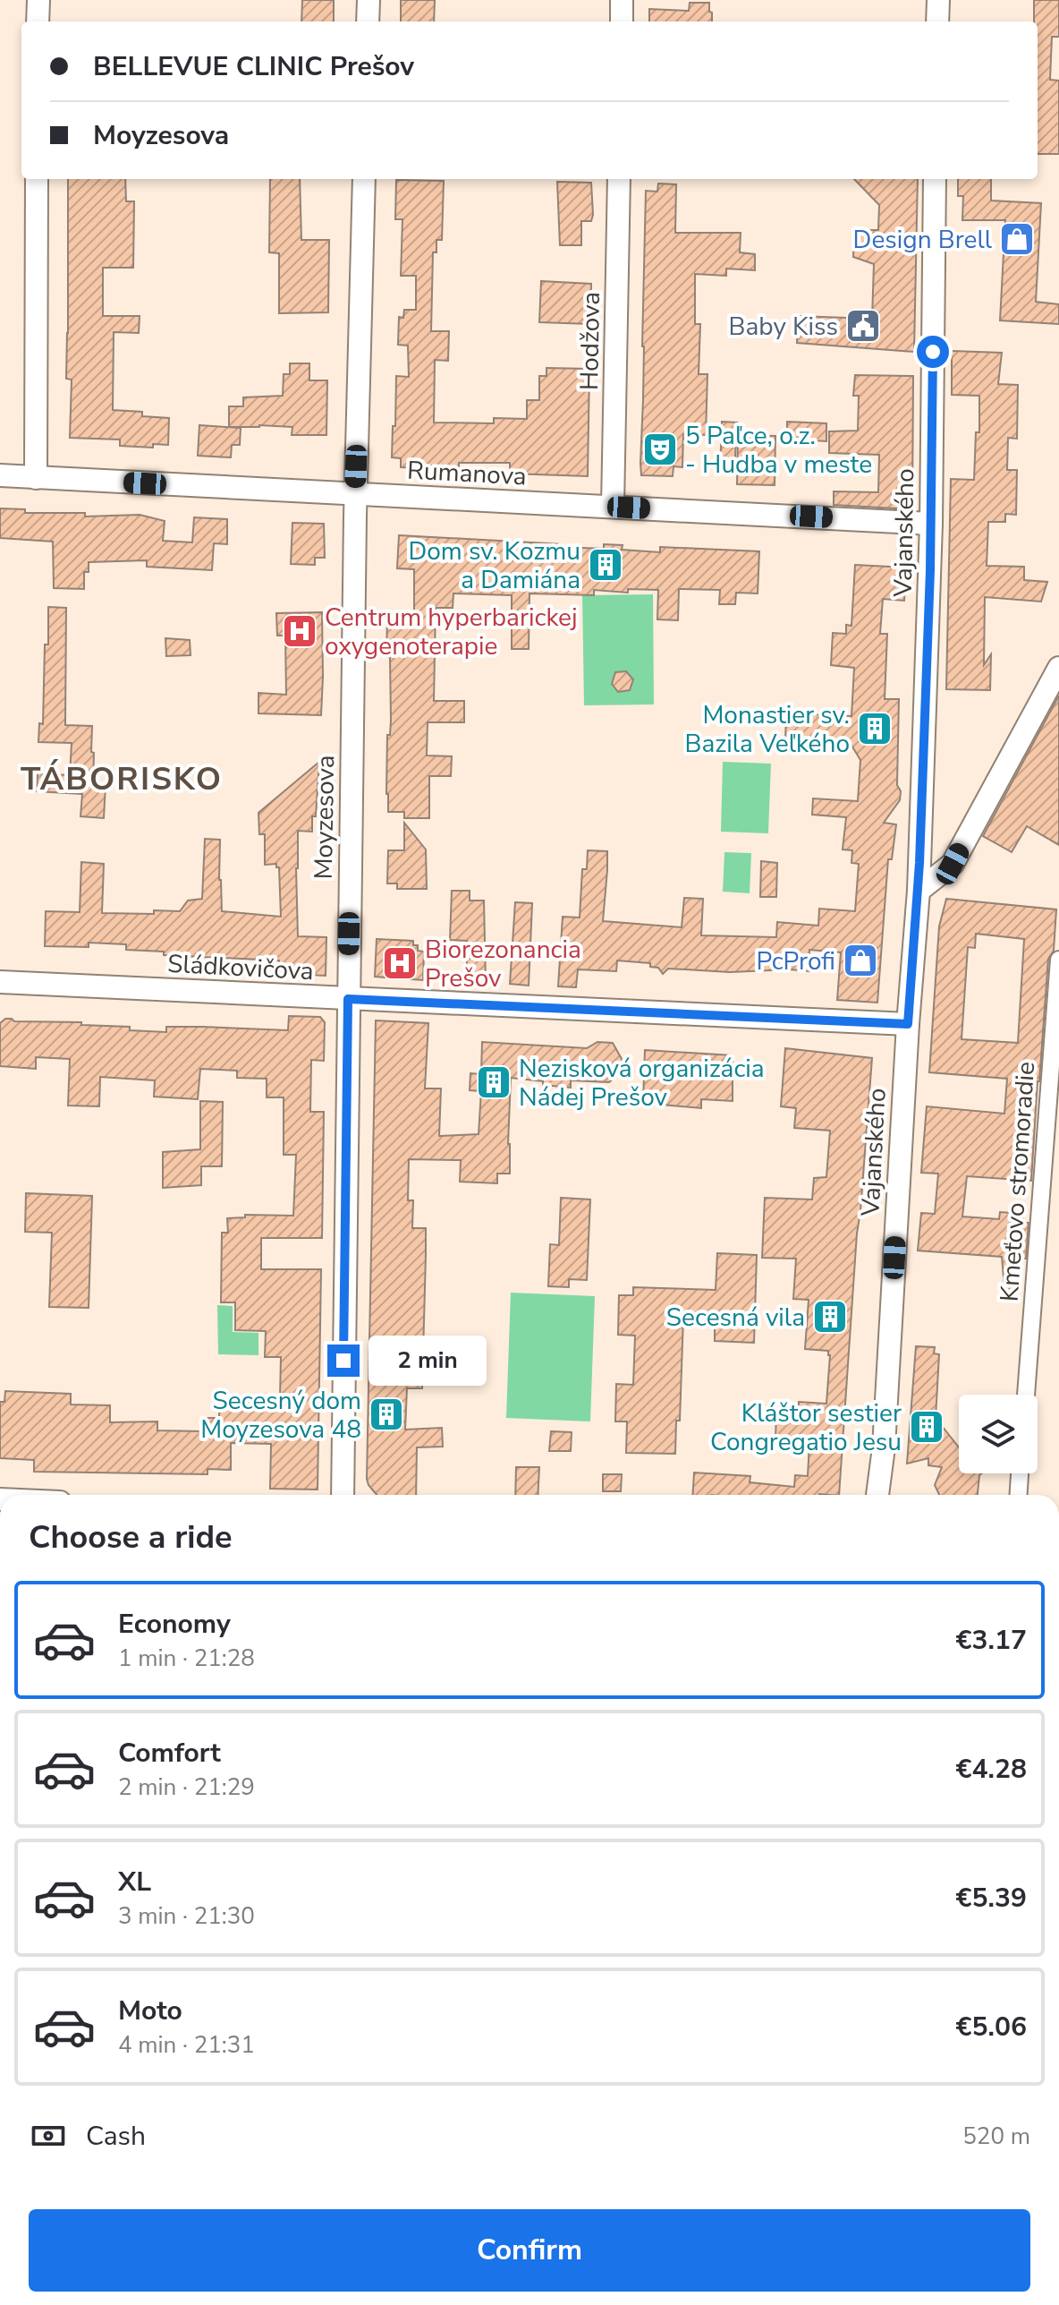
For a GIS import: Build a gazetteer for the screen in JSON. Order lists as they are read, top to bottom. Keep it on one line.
{"streets":{"street":["Hodžova","Rumanova","Vajanského","Moyzesova","Sládkovičova","Kmeťovo stromoradie"]},"crossings":[["Hodžova","Rumanova"],["Rumanova","Vajanského"],["Rumanova","Moyzesova"],["Vajanského","Sládkovičova"],["Moyzesova","Sládkovičova"]],"districts":["TÁBORISKO"],"places":{"shop":["Design Brell","PcProfi"],"public building":["Baby Kiss"],"theatre":["5 Paľce, o.z. - Hudba v meste"],"building":["Dom sv. Kozmu a Damiána","Monastier sv. Bazila Veľkého","Nezisková organizácia Nádej Prešov","Secesná vila","Secesný dom Moyzesova 48","Kláštor sestier Congregatio Jesu"],"hospital":["Centrum hyperbarickej oxygenoterapie","Biorezonancia Prešov"]},"page":{"banner":["BELLEVUE CLINIC Prešov","Moyzesova"],"bubble":"2 min","heading":"Choose a ride","list":[{"name":"Economy","note":"1 min · 21:28","value":"€3.17"},{"name":"Comfort","note":"2 min · 21:29","value":"€4.28"},{"name":"XL","note":"3 min · 21:30","value":"€5.39"},{"name":"Moto","note":"4 min · 21:31","value":"€5.06"}],"pay":["Cash","520 m"],"buttons":"Confirm"}}
